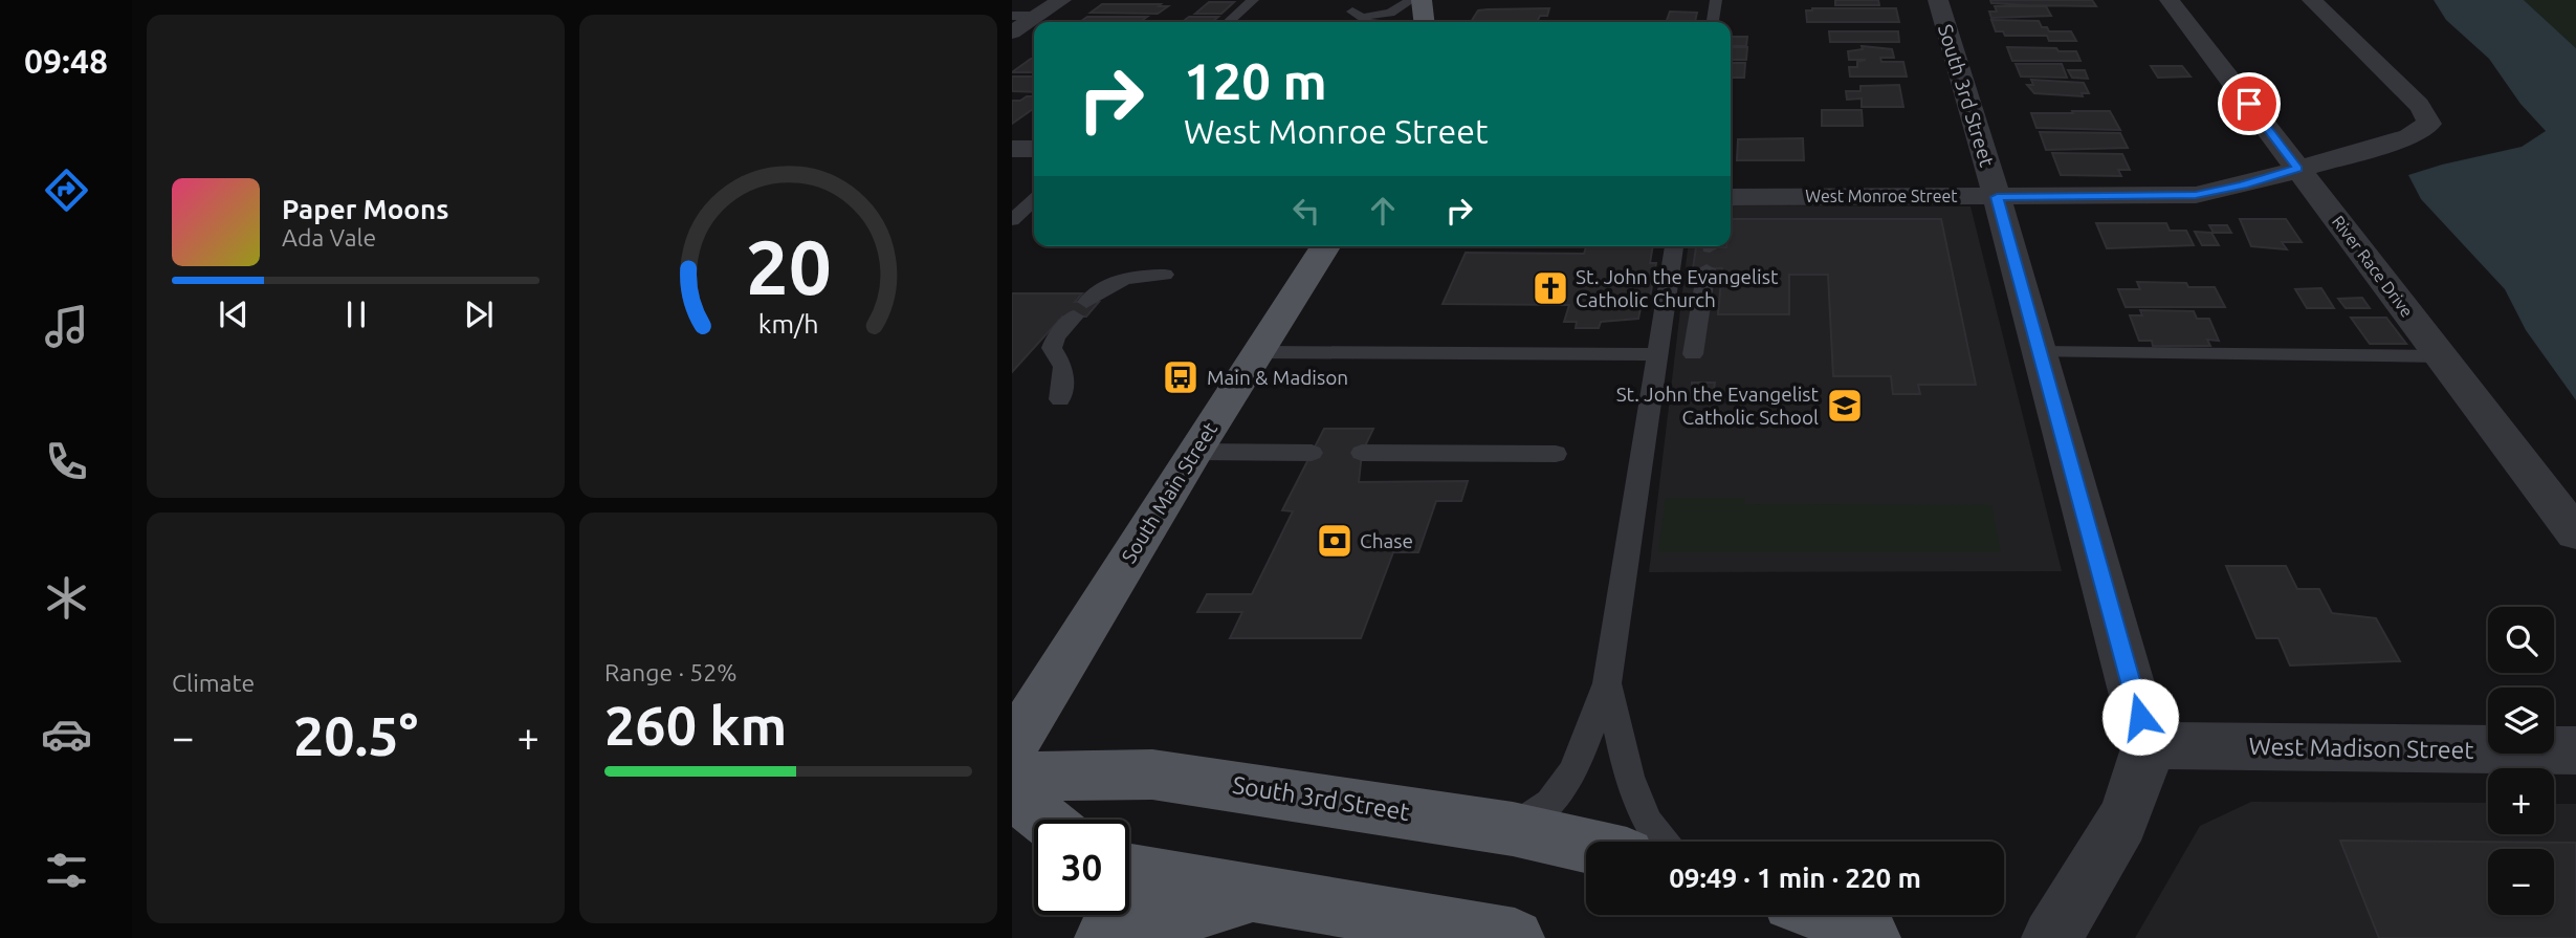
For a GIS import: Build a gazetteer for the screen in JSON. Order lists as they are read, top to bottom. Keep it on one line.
{"streets":{"main road":["South 3rd Street","South Main Street"],"street":["West Monroe Street","River Race Drive","West Madison Street"]},"crossings":[["South 3rd Street","West Monroe Street"],["South 3rd Street","West Madison Street"],["West Monroe Street","River Race Drive"]],"places":{"church":["St. John the Evangelist Catholic Church"],"bus stop":["Main & Madison"],"school or university":["St. John the Evangelist Catholic School"],"bank":["Chase"]},"page":{"tabs":"09:48","turn":["120 m","West Monroe Street"],"song":["Paper Moons","Ada Vale"],"tile":["Climate",["Range · 52%","260 km"]],"map_buttons":["+","−"],"heat":["−","20.5°","+"],"limit":"30","trip":"09:49 · 1 min · 220 m","gauge":["20","km/h"]}}
